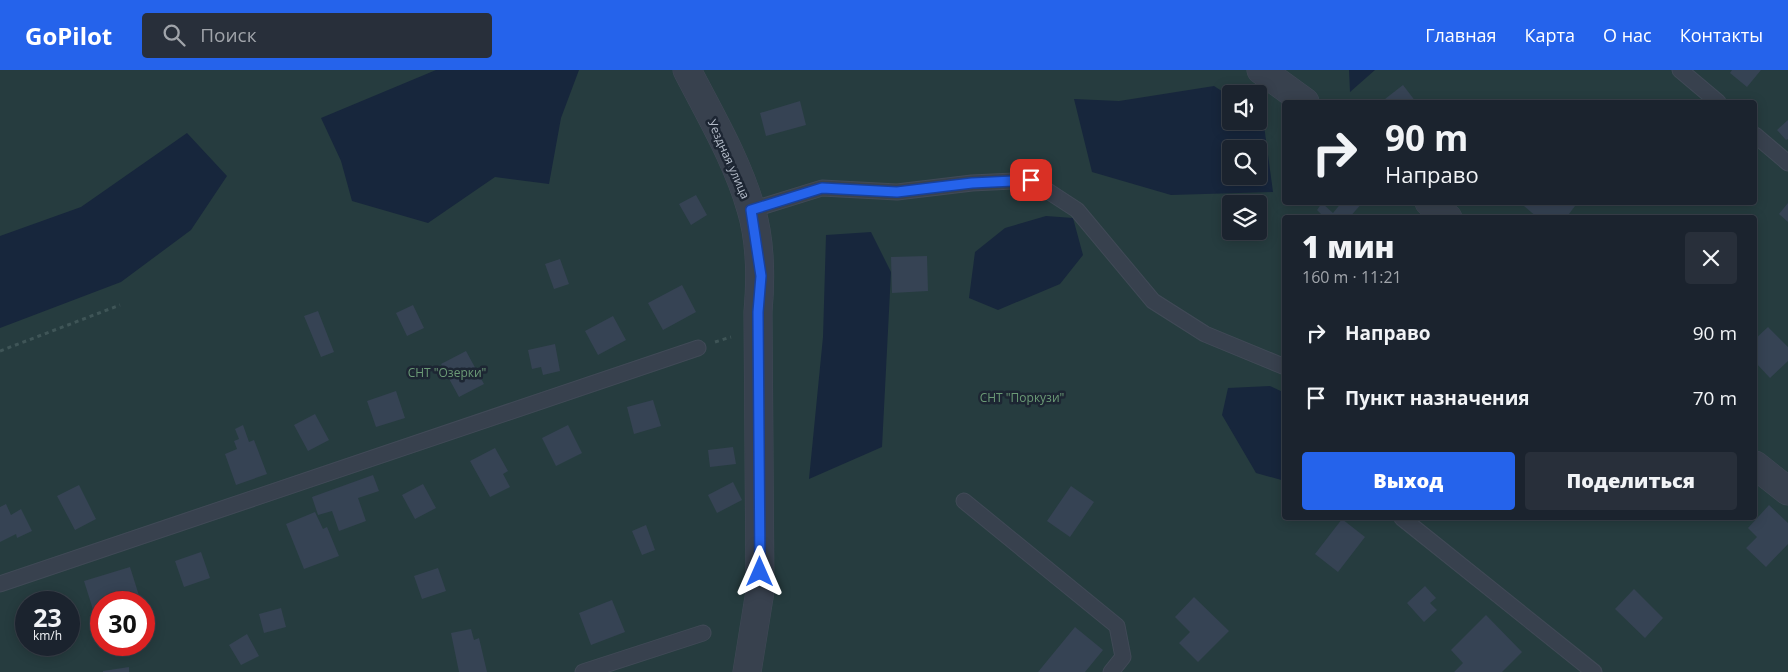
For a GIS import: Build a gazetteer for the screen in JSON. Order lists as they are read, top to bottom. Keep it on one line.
{"streets":{"street":["Уездная улица"]},"parks":["СНТ \"Озерки\"","СНТ \"Поркузи\""],"page":{"header":"GoPilot","search":"Поиск","nav":["Главная","Карта","О нас","Контакты"],"turn":["90 m","Направо"],"heading":["1 мин","160 m · 11:21"],"list":[{"name":"Направо","value":"90 m"},{"name":"Пункт назначения","value":"70 m"}],"buttons":["Выход","Поделиться"],"speed":"23 km/h","limit":"30"}}
